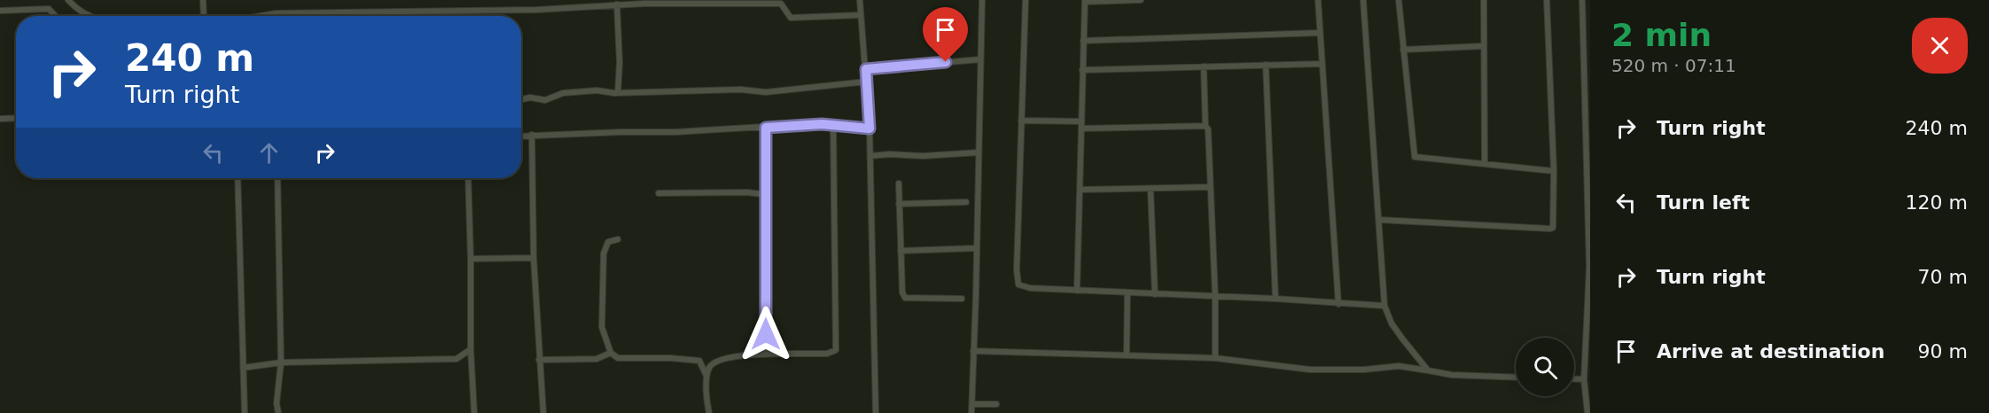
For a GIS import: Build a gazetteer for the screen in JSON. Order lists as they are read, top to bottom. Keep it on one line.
{"page":{"heading":["2 min","520 m · 07:11"],"turn":["240 m","Turn right"],"list":[{"name":"Turn right","value":"240 m"},{"name":"Turn left","value":"120 m"},{"name":"Turn right","value":"70 m"},{"name":"Arrive at destination","value":"90 m"}]}}
